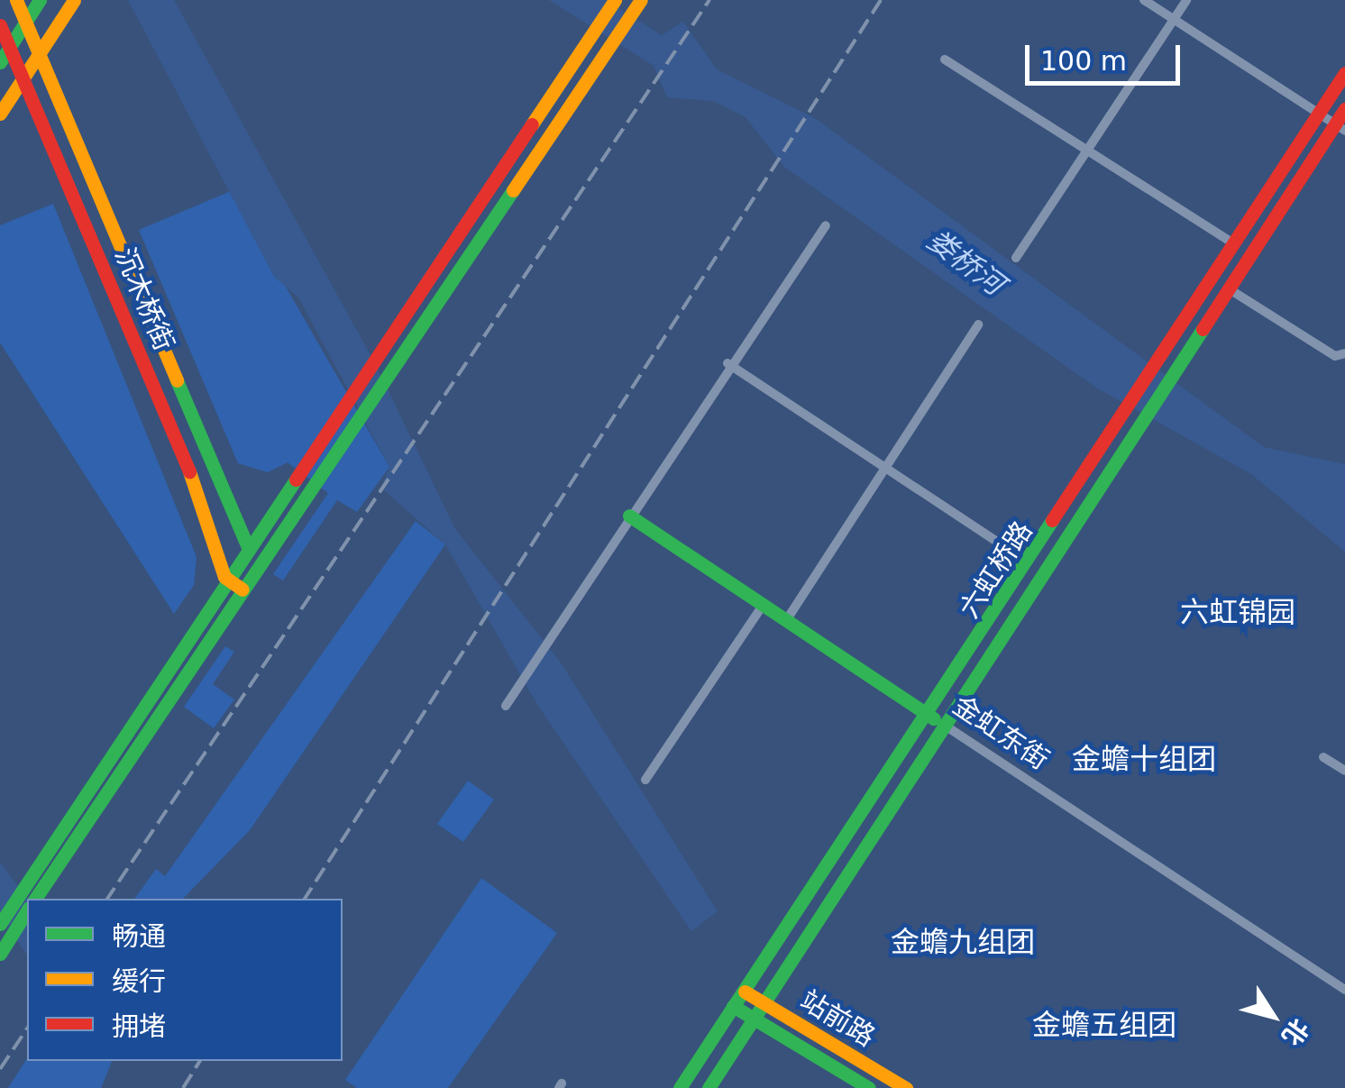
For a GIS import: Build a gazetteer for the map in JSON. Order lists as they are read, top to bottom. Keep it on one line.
{"streets":{"street":["沉木桥街","六虹桥路","金虹东街","站前路"]},"crossings":[["六虹桥路","金虹东街"],["六虹桥路","站前路"]],"districts":["六虹锦园","金蟾十组团","金蟾九组团","金蟾五组团"],"water":["娄桥河"],"legend":["畅通","缓行","拥堵"],"scale_bar":"100 m","north":"bottom right"}
